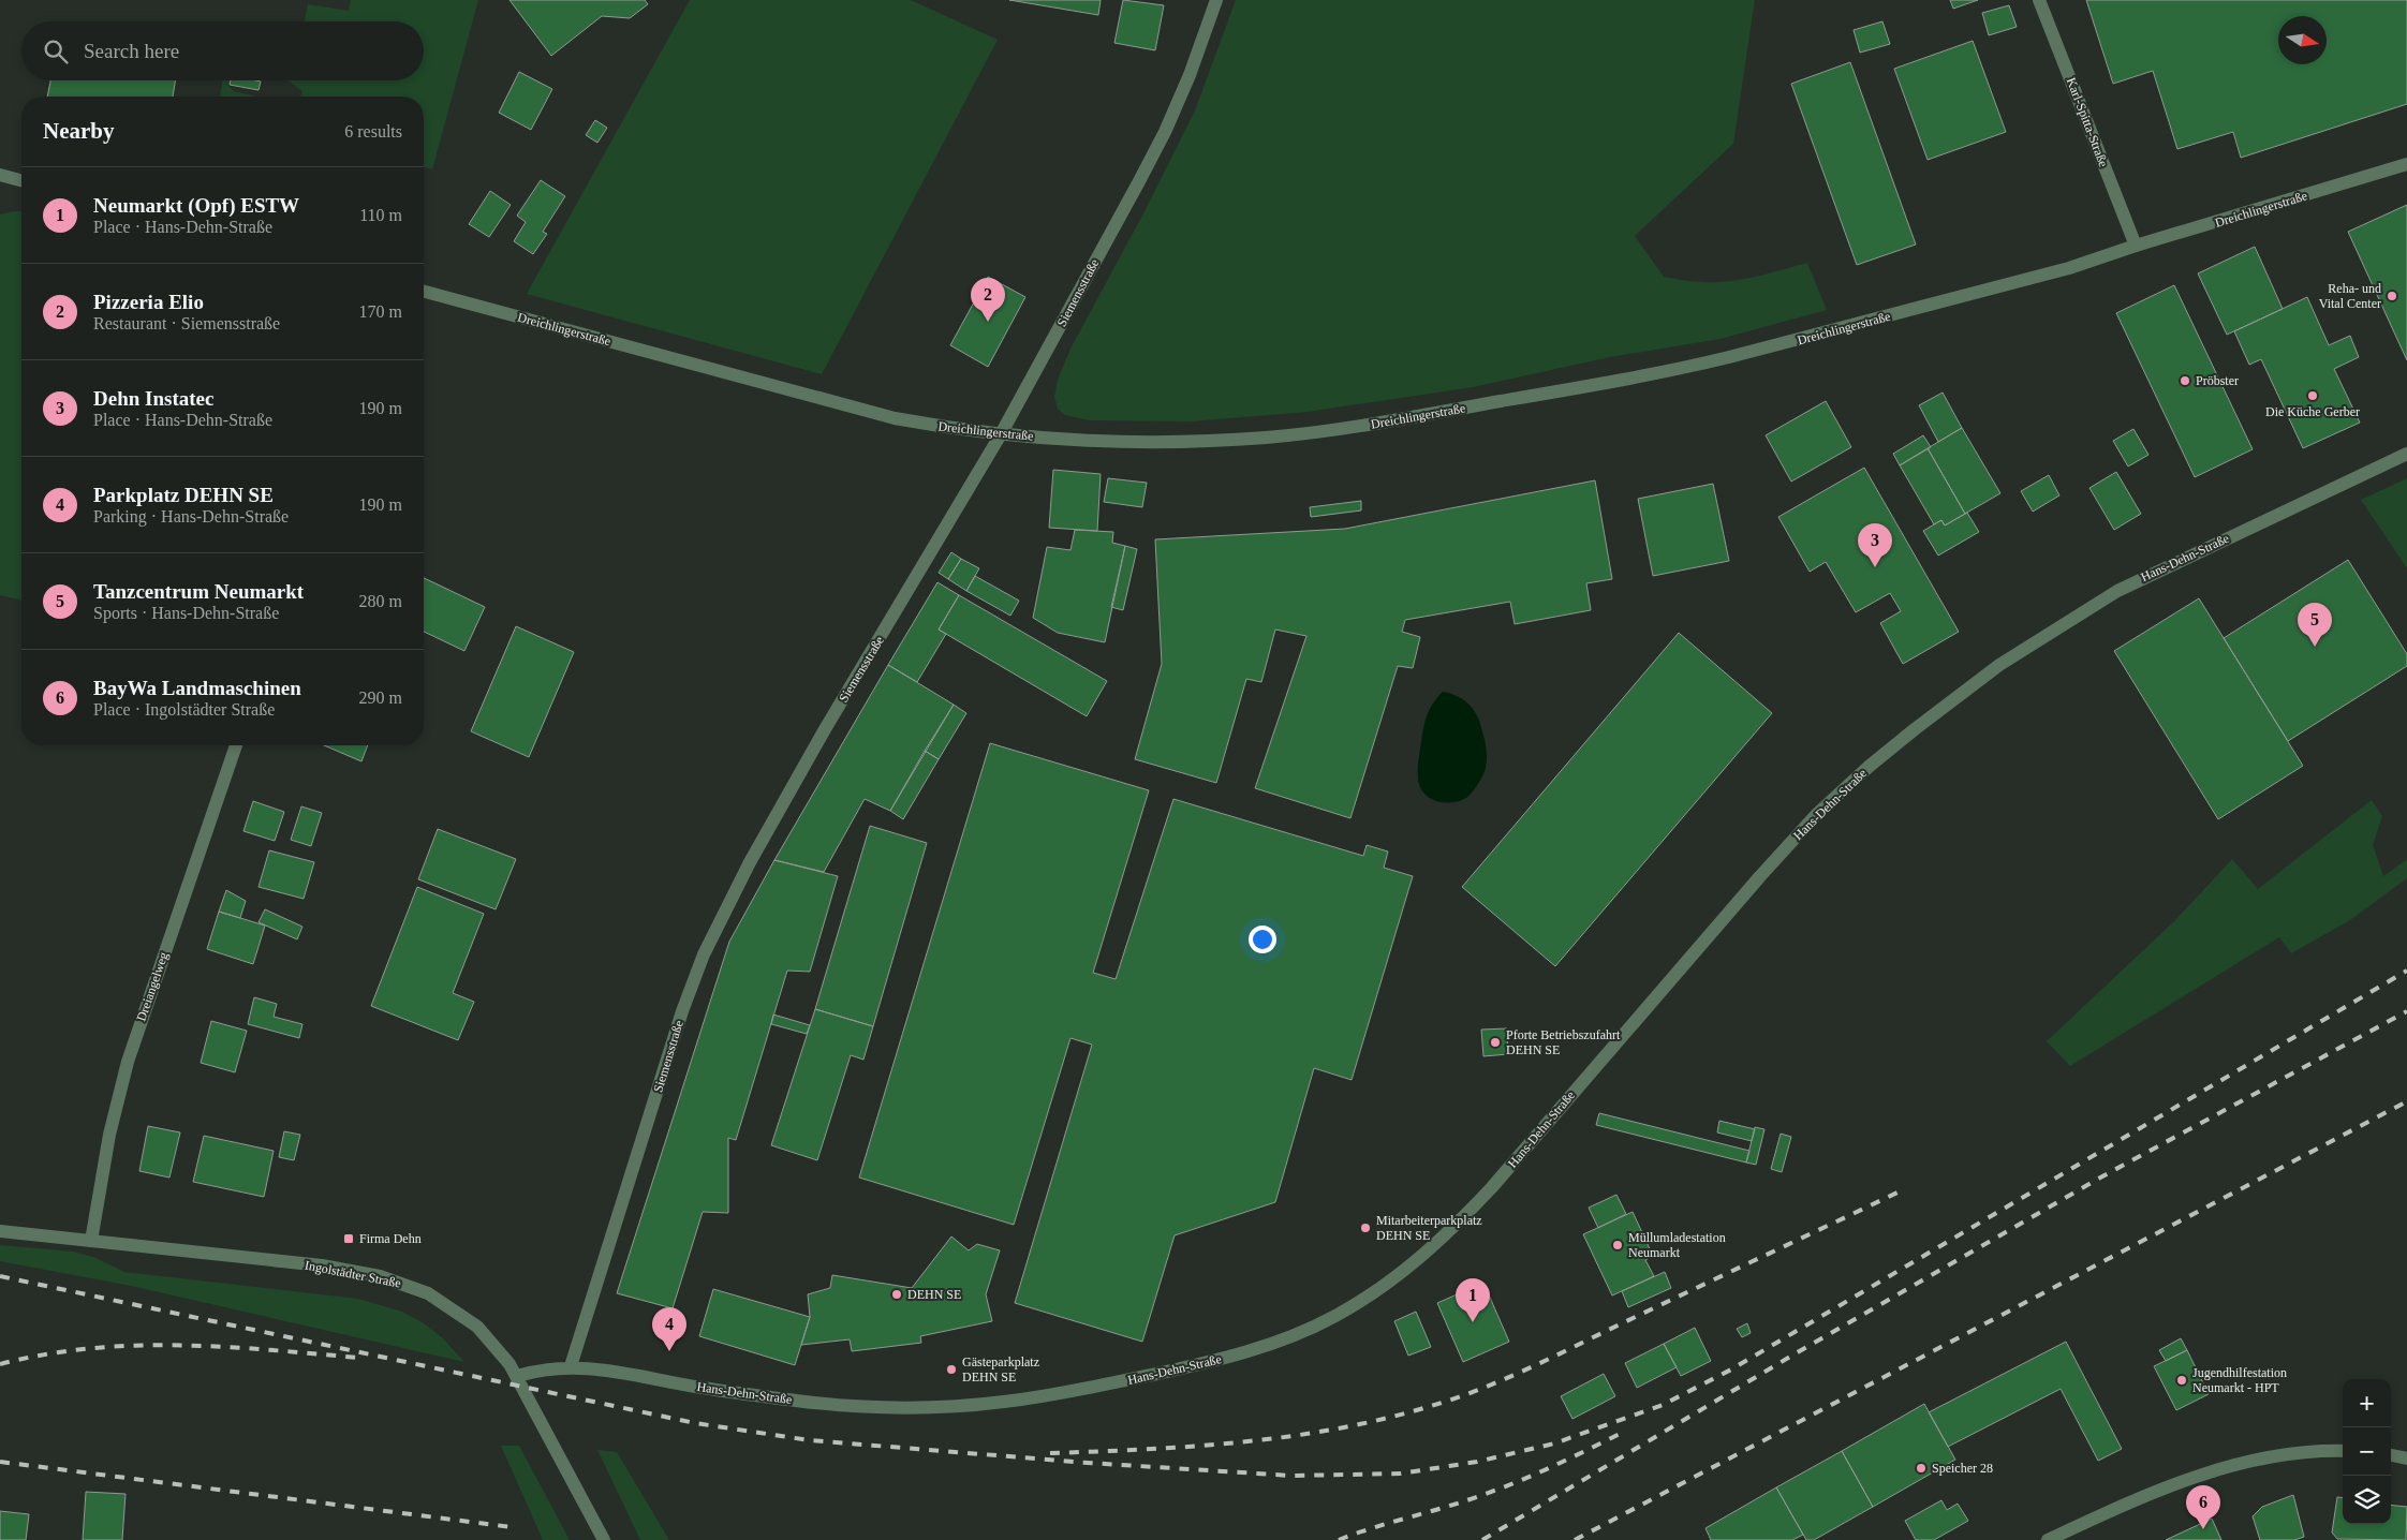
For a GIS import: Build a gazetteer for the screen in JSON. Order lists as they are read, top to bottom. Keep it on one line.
{"streets":{"street":["Karl-Spitta-Straße","Dreichlingerstraße","Siemensstraße","Hans-Dehn-Straße","Dreiangelweg","Ingolstädter Straße"]},"crossings":[["Karl-Spitta-Straße","Dreichlingerstraße"],["Dreichlingerstraße","Siemensstraße"],["Siemensstraße","Hans-Dehn-Straße"],["Hans-Dehn-Straße","Ingolstädter Straße"],["Dreiangelweg","Ingolstädter Straße"]],"places":{"other":["Reha- und Vital Center","Pröbster","Die Küche Gerber","Pforte Betriebszufahrt DEHN SE","Mitarbeiterparkplatz DEHN SE","Müllumladestation Neumarkt","DEHN SE","Gästeparkplatz DEHN SE","Jugendhilfestation Neumarkt - HPT","Speicher 28"],"transit":["Firma Dehn"]},"north":"right","page":{"search":"Search here","heading":["Nearby","6 results"],"list":[{"mark":"1","name":"Neumarkt (Opf) ESTW","note":"Place · Hans-Dehn-Straße","value":"110 m"},{"mark":"2","name":"Pizzeria Elio","note":"Restaurant · Siemensstraße","value":"170 m"},{"mark":"3","name":"Dehn Instatec","note":"Place · Hans-Dehn-Straße","value":"190 m"},{"mark":"4","name":"Parkplatz DEHN SE","note":"Parking · Hans-Dehn-Straße","value":"190 m"},{"mark":"5","name":"Tanzcentrum Neumarkt","note":"Sports · Hans-Dehn-Straße","value":"280 m"},{"mark":"6","name":"BayWa Landmaschinen","note":"Place · Ingolstädter Straße","value":"290 m"}],"pins":["2","3","5","1","4","6"],"map_buttons":["+","−"]}}
